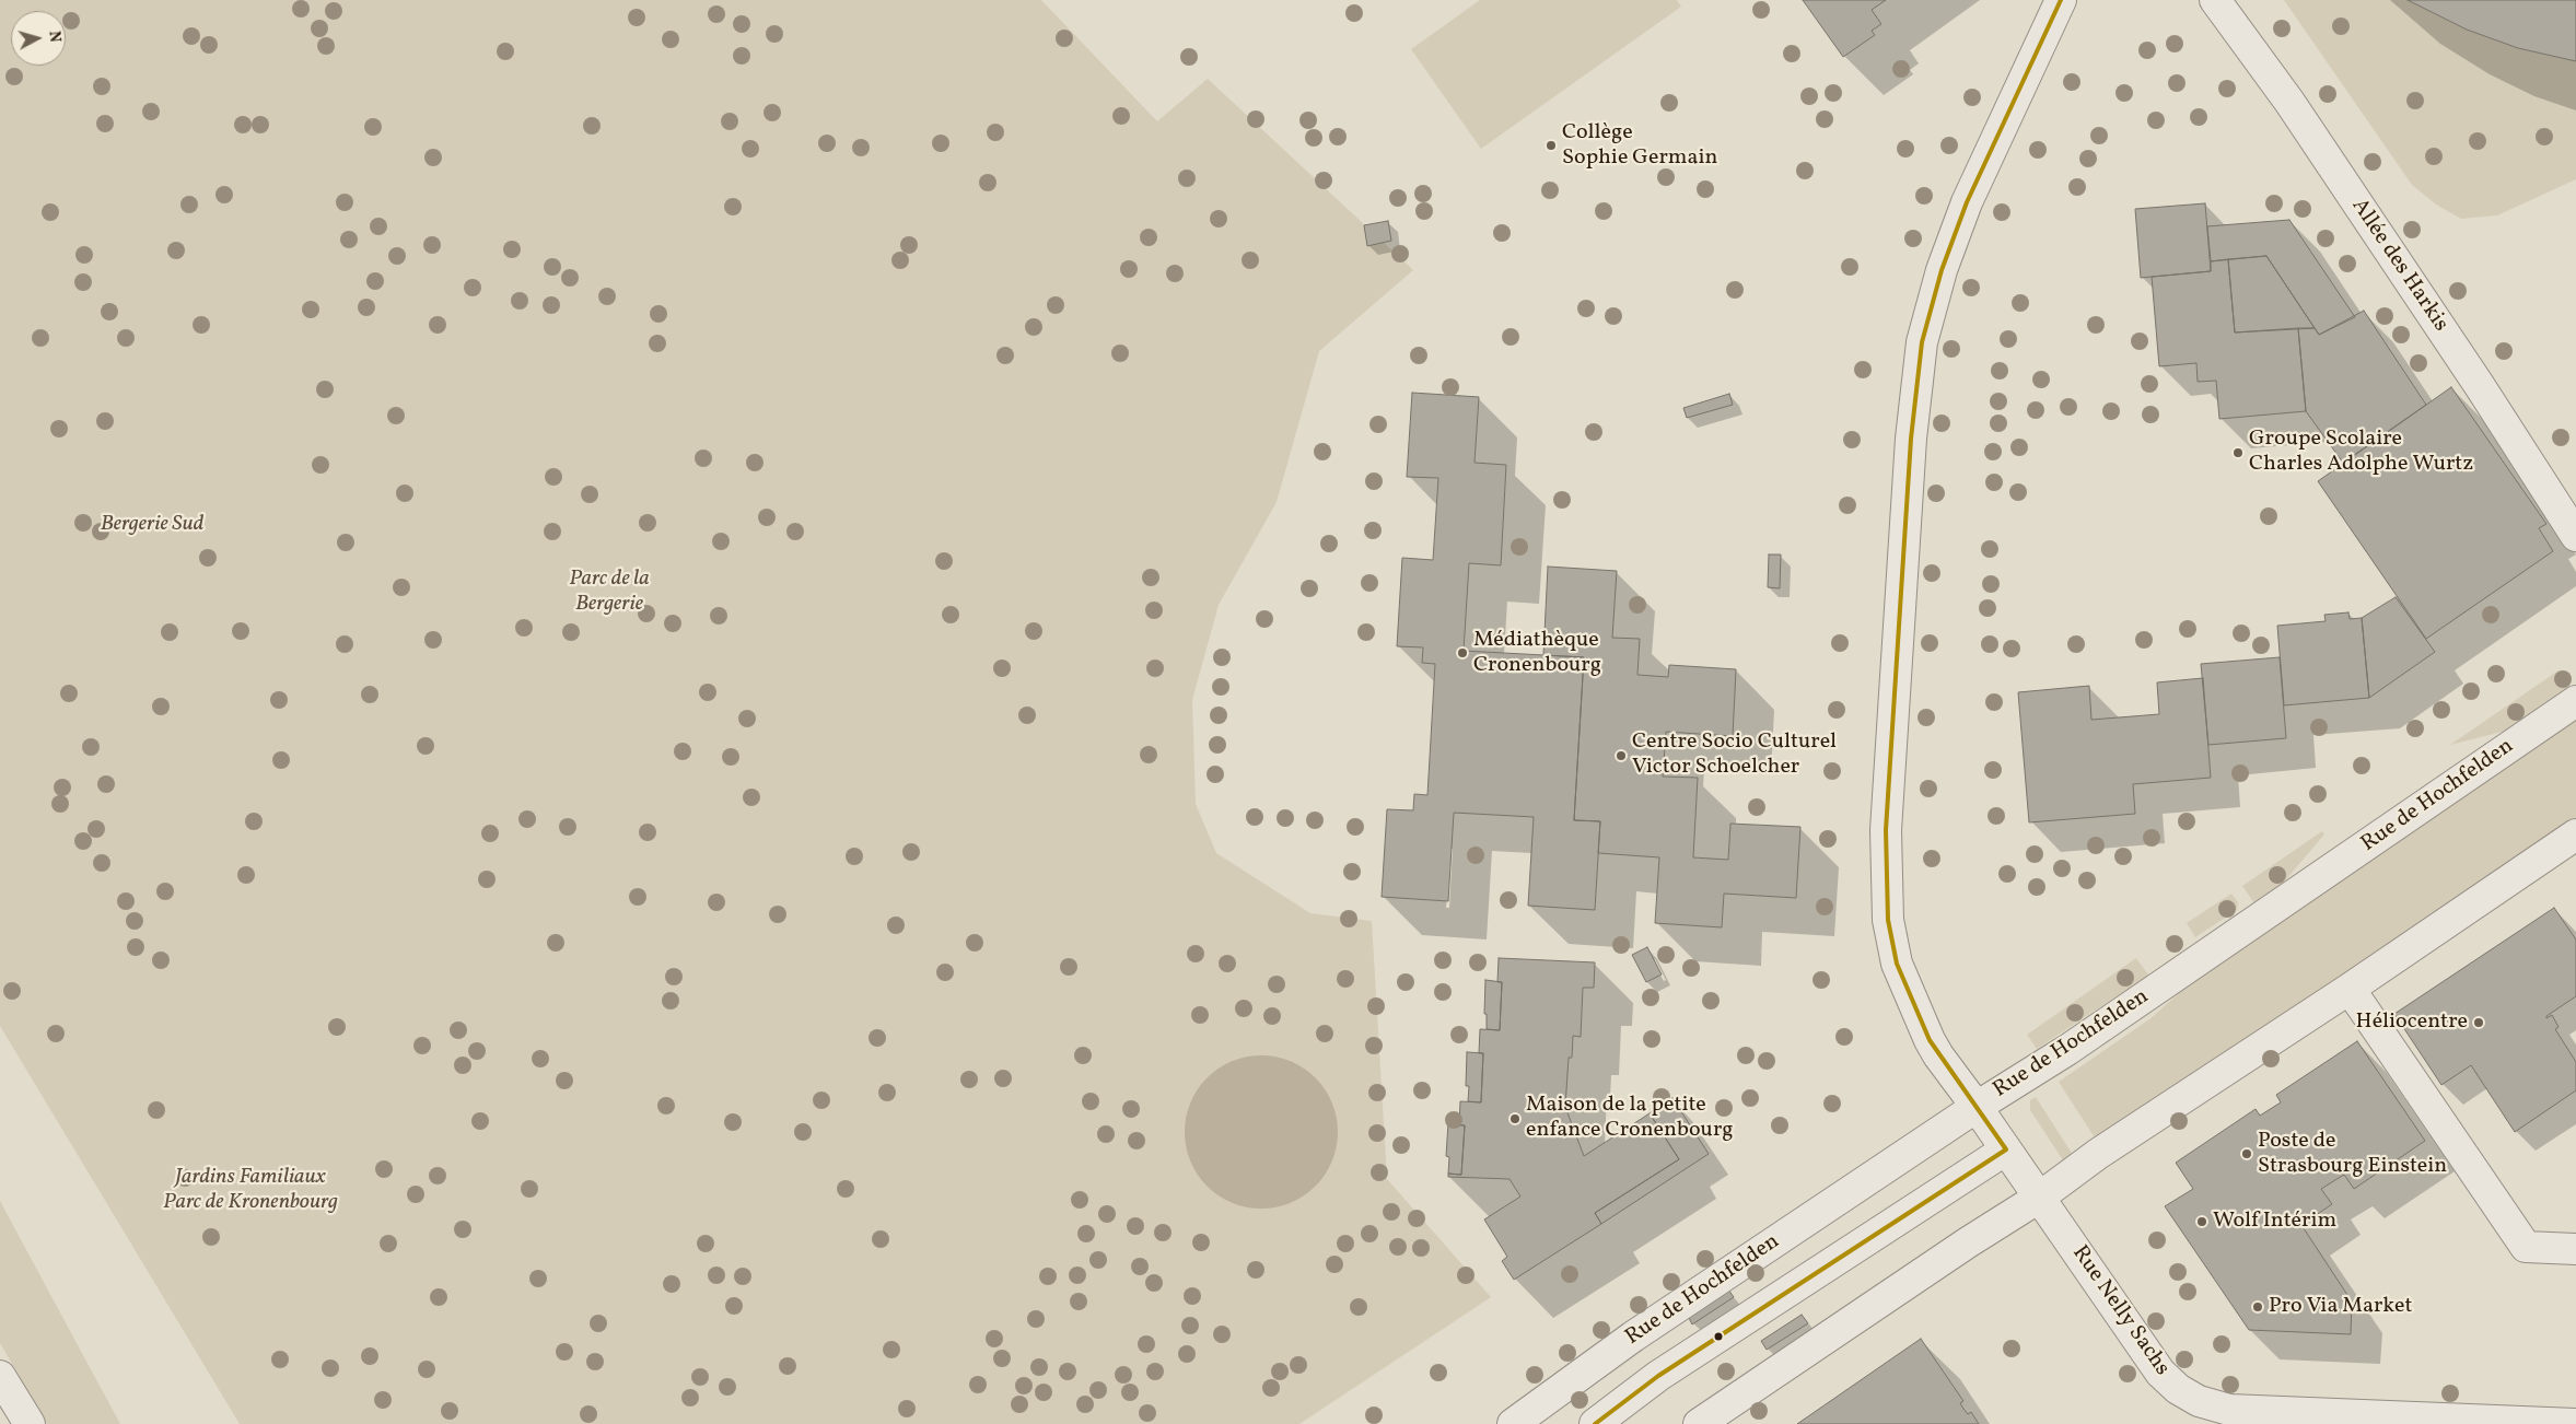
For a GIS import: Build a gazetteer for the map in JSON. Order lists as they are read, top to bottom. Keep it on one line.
{"streets":{"street":["Allée des Harkis","Rue de Hochfelden","Rue Nelly Sachs"]},"crossings":[["Rue de Hochfelden","Rue Nelly Sachs"]],"parks":["Bergerie Sud","Parc de la Bergerie","Jardins Familiaux Parc de Kronenbourg"],"places":["Collège Sophie Germain","Groupe Scolaire Charles Adolphe Wurtz","Médiathèque Cronenbourg","Centre Socio Culturel Victor Schoelcher","Héliocentre","Maison de la petite enfance Cronenbourg","Poste de Strasbourg Einstein","Wolf Intérim","Pro Via Market"],"north":"right"}
